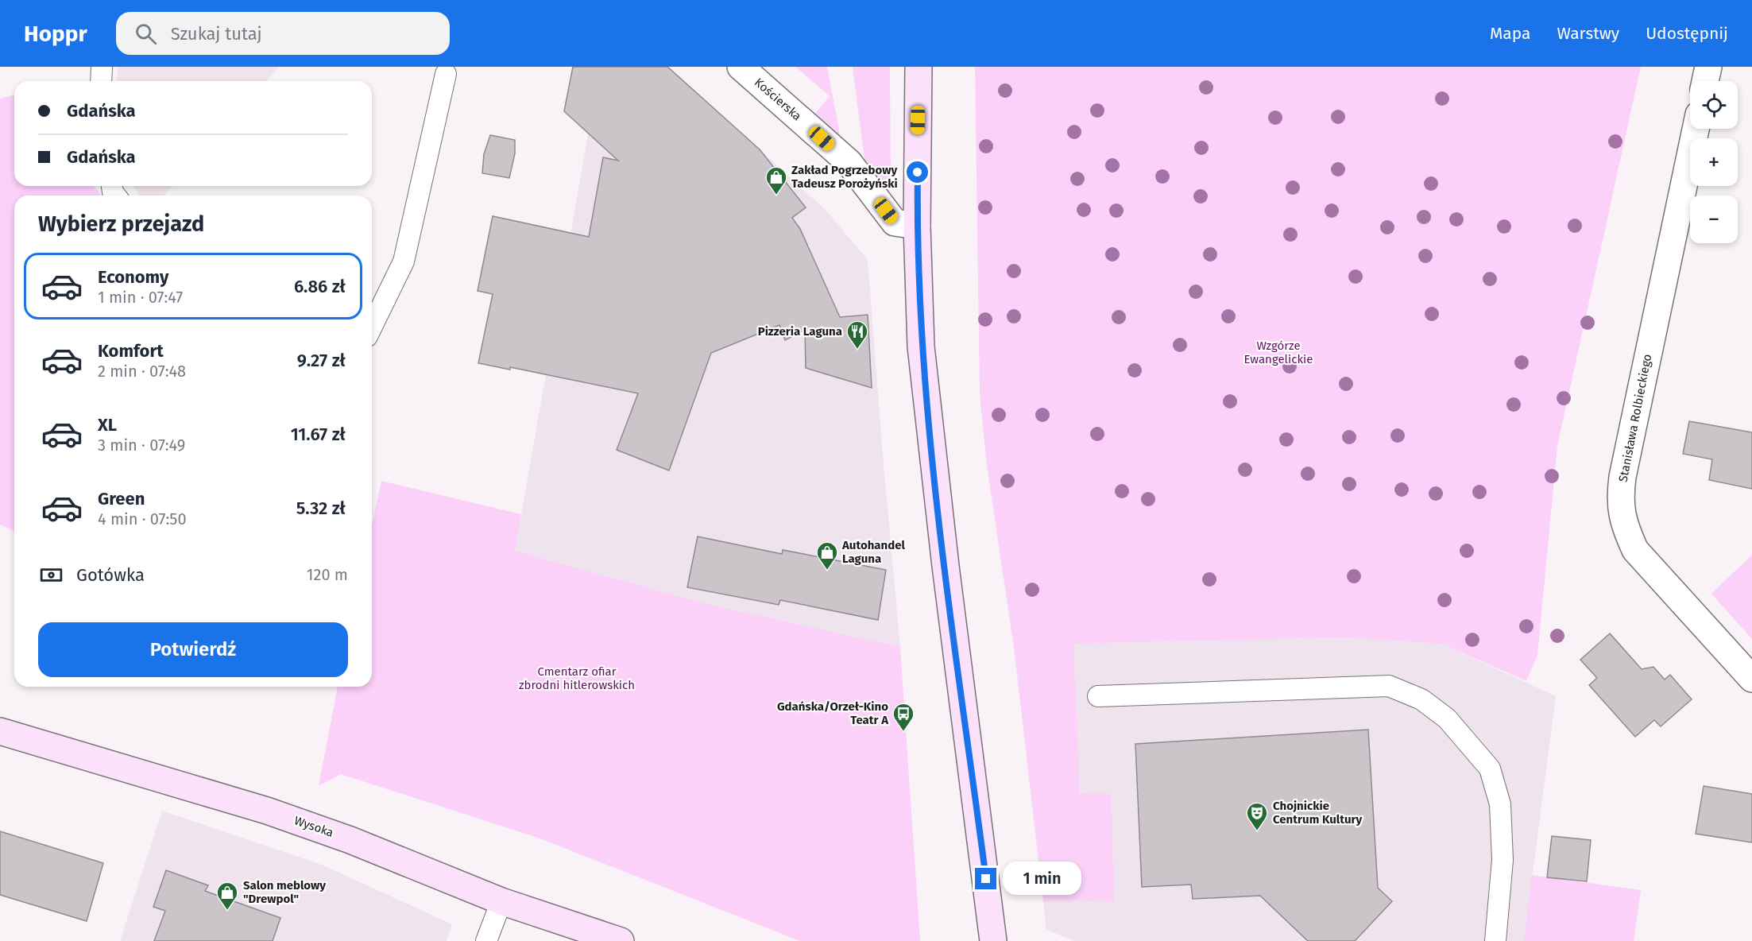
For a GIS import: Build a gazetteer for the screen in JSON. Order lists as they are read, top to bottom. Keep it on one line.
{"streets":{"main road":["Wysoka"],"street":["Kościerska","Stanisława Rolbieckiego"]},"parks":["Wzgórze Ewangelickie","Cmentarz ofiar zbrodni hitlerowskich"],"places":{"shop":["Zakład Pogrzebowy Tadeusz Porożyński","Autohandel Laguna","Salon meblowy \"Drewpol\""],"restaurant":["Pizzeria Laguna"],"bus stop":["Gdańska/Orzeł-Kino Teatr A"],"theatre":["Chojnickie Centrum Kultury"]},"page":{"header":"Hoppr","search":"Szukaj tutaj","nav":["Mapa","Warstwy","Udostępnij"],"map_buttons":["+","−"],"banner":["Gdańska","Gdańska"],"heading":"Wybierz przejazd","list":[{"name":"Economy","note":"1 min · 07:47","value":"6.86 zł"},{"name":"Komfort","note":"2 min · 07:48","value":"9.27 zł"},{"name":"XL","note":"3 min · 07:49","value":"11.67 zł"},{"name":"Green","note":"4 min · 07:50","value":"5.32 zł"}],"pay":["Gotówka","120 m"],"buttons":"Potwierdź","bubble":"1 min"}}
